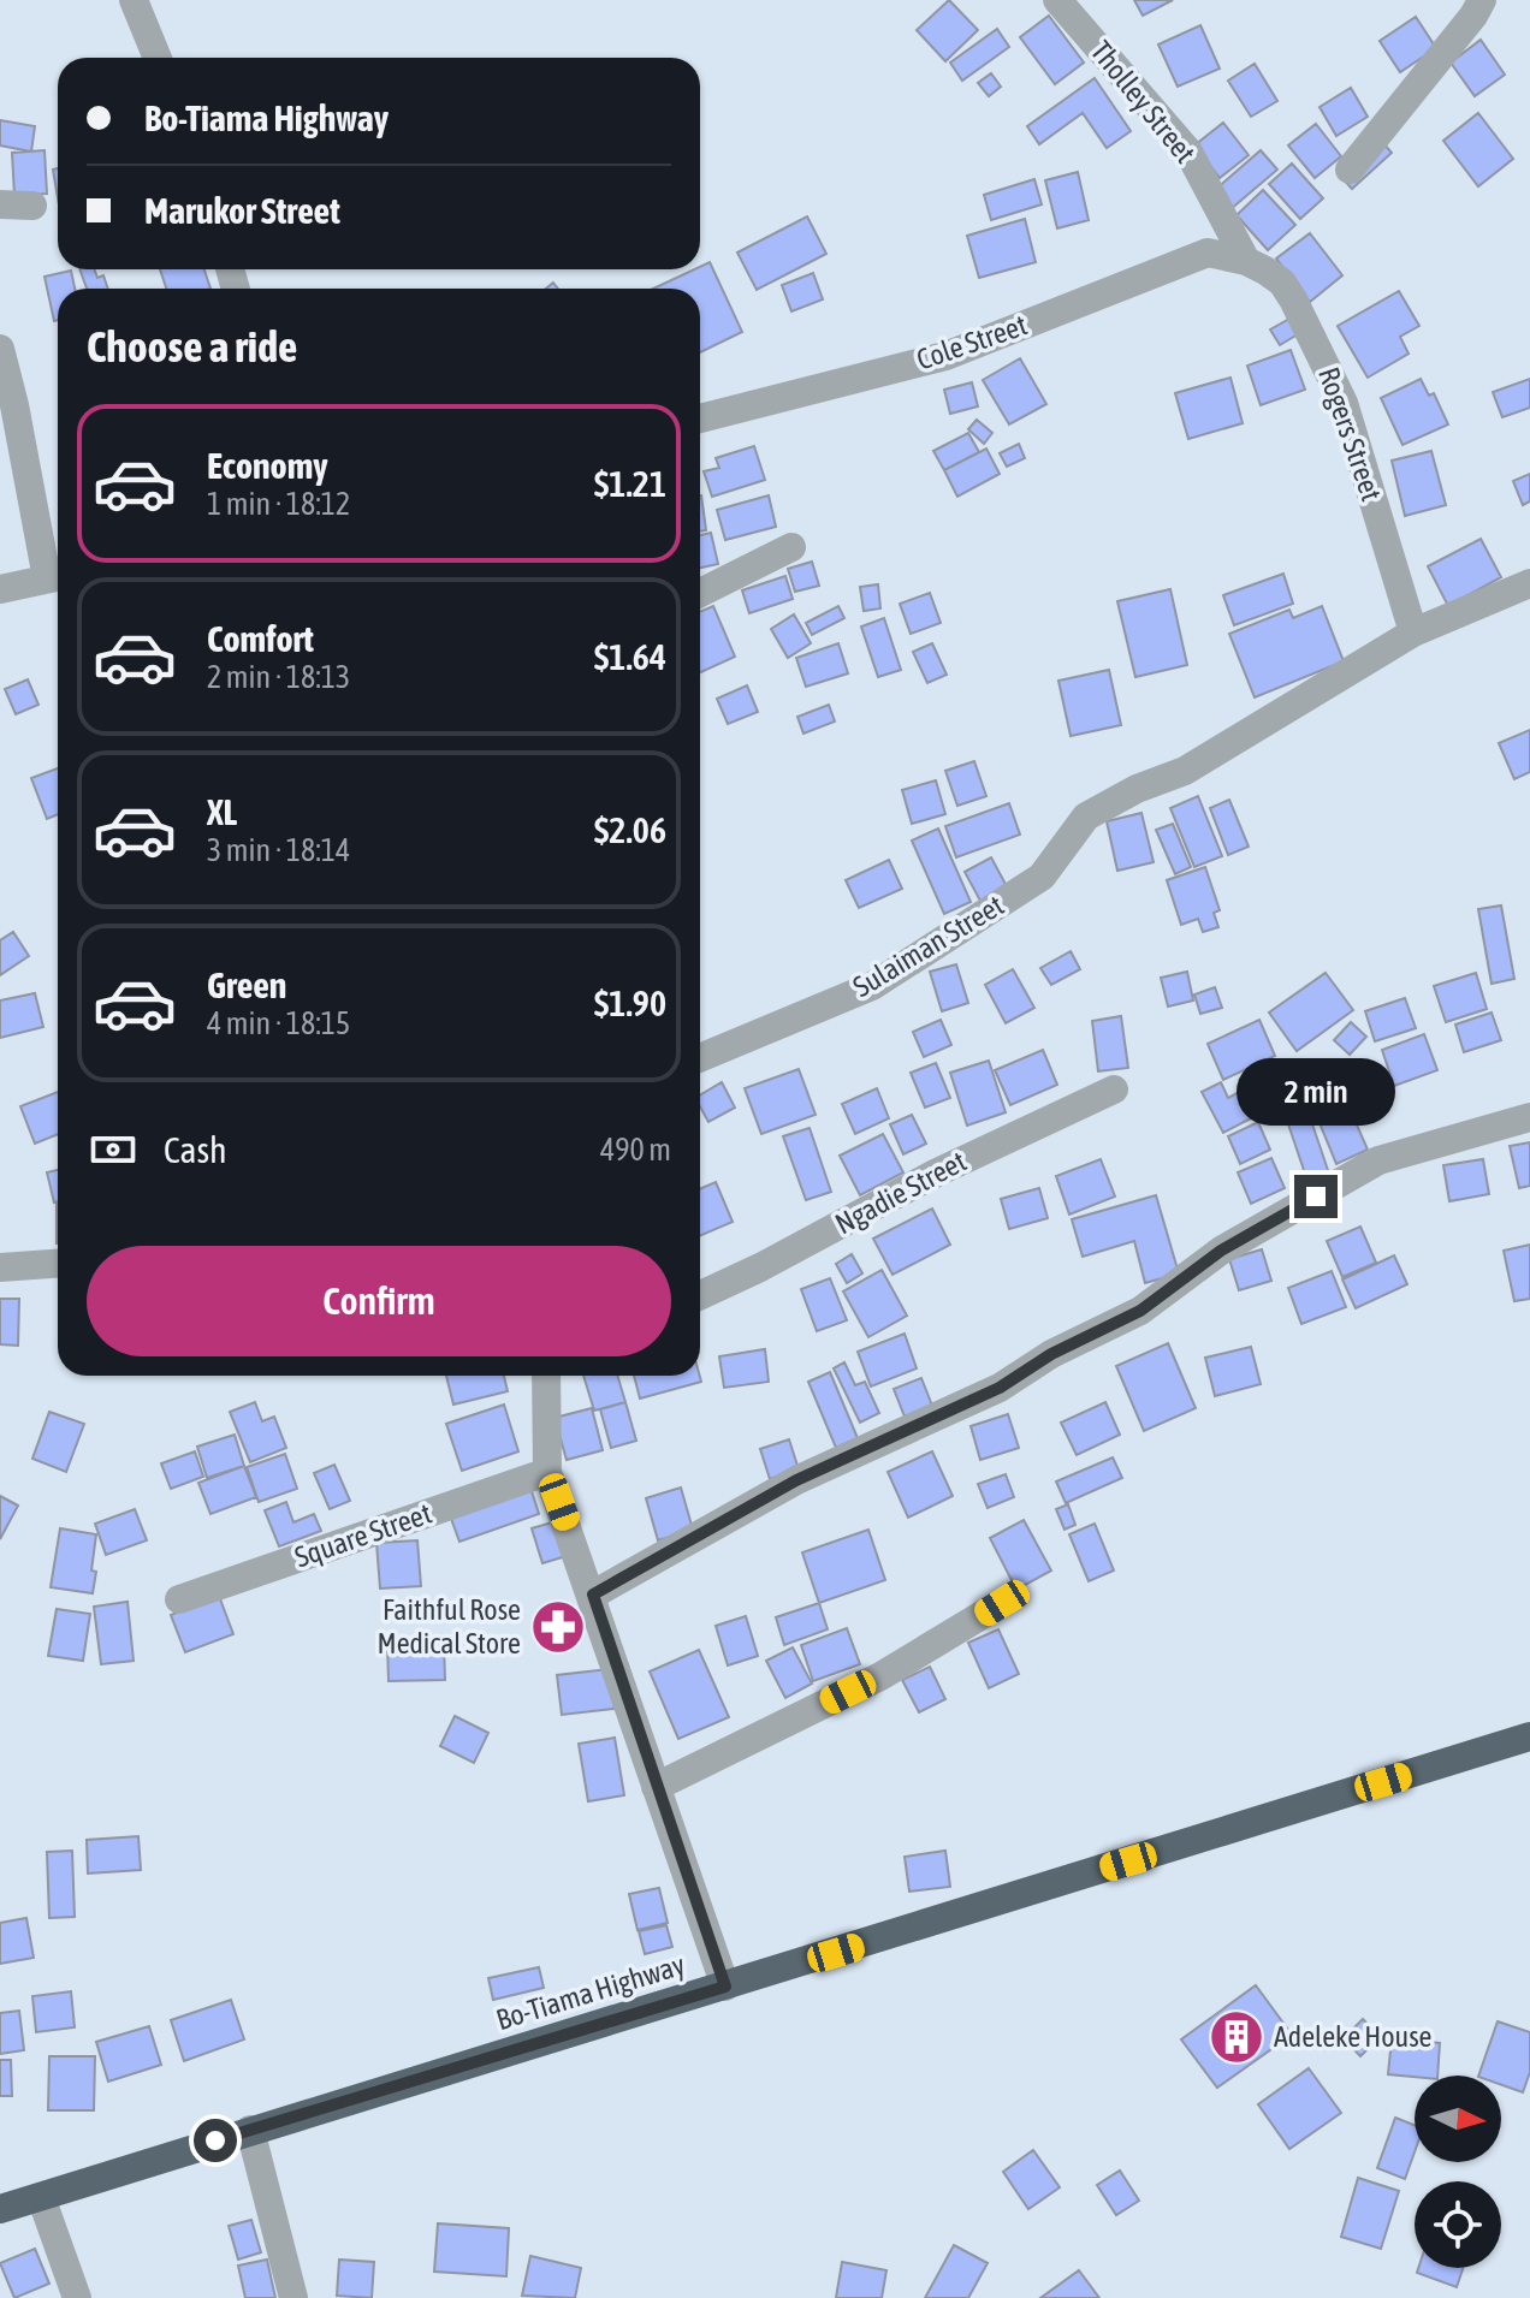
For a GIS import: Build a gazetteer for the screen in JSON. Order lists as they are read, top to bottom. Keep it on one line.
{"streets":{"highway":["Bo-Tiama Highway"],"street":["Tholley Street","Cole Street","Rogers Street","Sulaiman Street","Ngadie Street","Square Street"]},"crossings":[["Tholley Street","Cole Street"],["Tholley Street","Rogers Street"],["Cole Street","Rogers Street"],["Rogers Street","Sulaiman Street"]],"places":{"pharmacy":["Faithful Rose Medical Store"],"building":["Adeleke House"]},"north":"right","page":{"banner":["Bo-Tiama Highway","Marukor Street"],"heading":"Choose a ride","list":[{"name":"Economy","note":"1 min · 18:12","value":"$1.21"},{"name":"Comfort","note":"2 min · 18:13","value":"$1.64"},{"name":"XL","note":"3 min · 18:14","value":"$2.06"},{"name":"Green","note":"4 min · 18:15","value":"$1.90"}],"bubble":"2 min","pay":["Cash","490 m"],"buttons":"Confirm"}}
